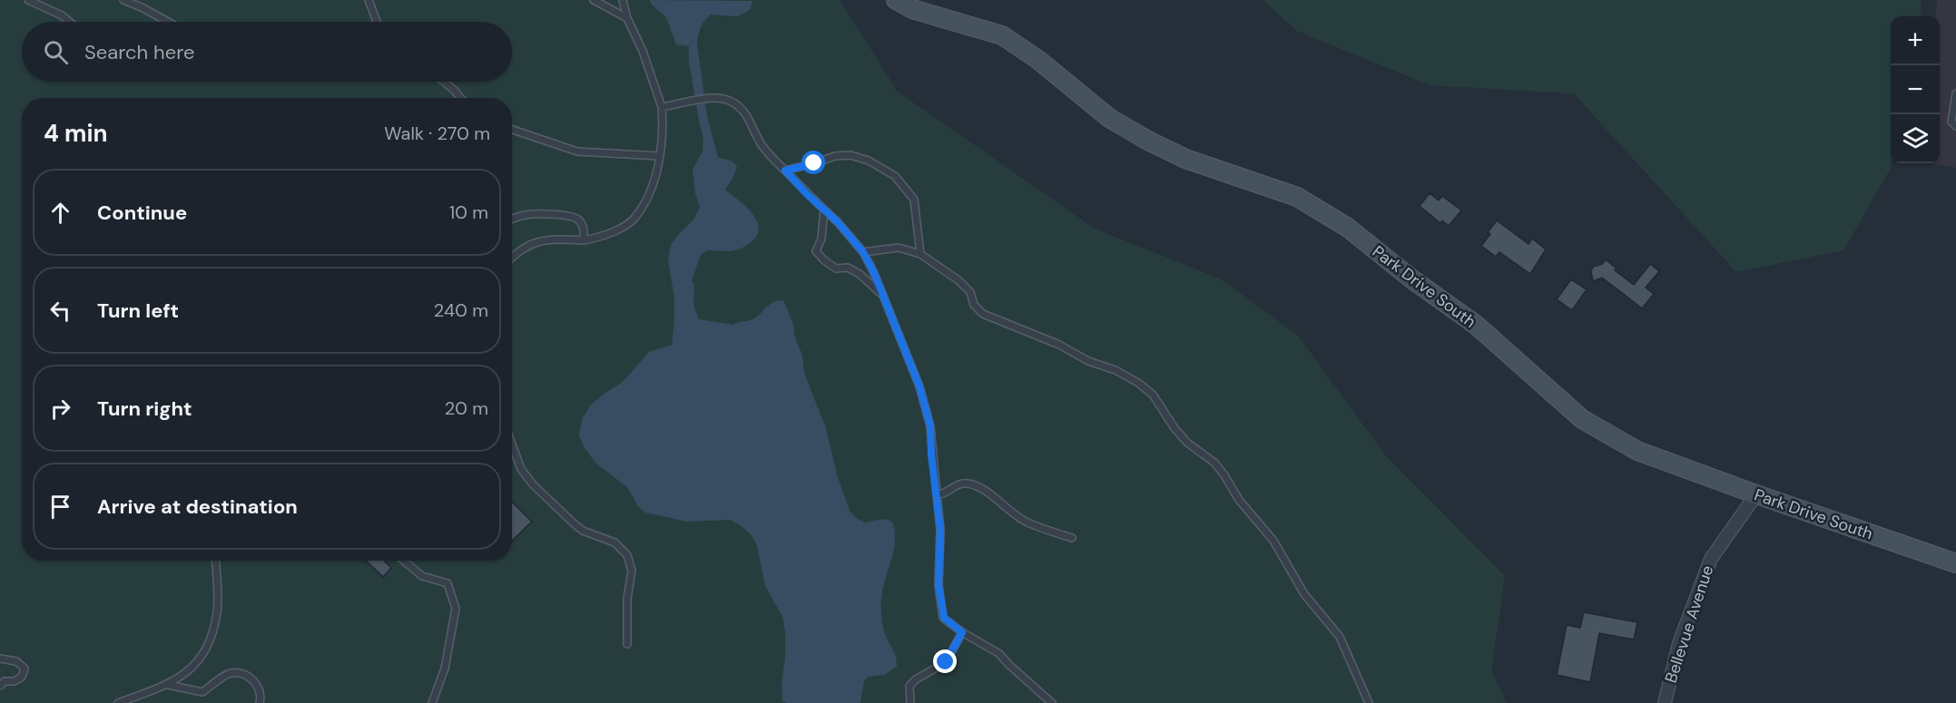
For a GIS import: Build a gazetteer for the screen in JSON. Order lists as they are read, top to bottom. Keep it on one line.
{"streets":{"street":["Park Drive South","Bellevue Avenue"]},"crossings":[["Park Drive South","Bellevue Avenue"]],"page":{"map_buttons":["+","−"],"search":"Search here","heading":["4 min","Walk · 270 m"],"list":[["Continue","10 m"],["Turn left","240 m"],["Turn right","20 m"],"Arrive at destination"]}}
